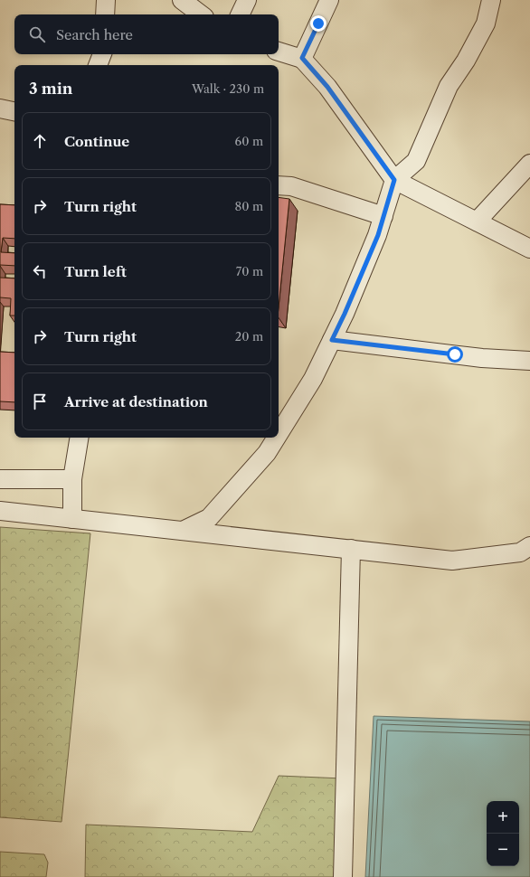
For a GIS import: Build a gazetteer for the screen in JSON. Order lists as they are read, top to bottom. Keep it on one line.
{"page":{"search":"Search here","heading":["3 min","Walk · 230 m"],"list":[["Continue","60 m"],["Turn right","80 m"],["Turn left","70 m"],["Turn right","20 m"],"Arrive at destination"],"map_buttons":["+","−"]}}
